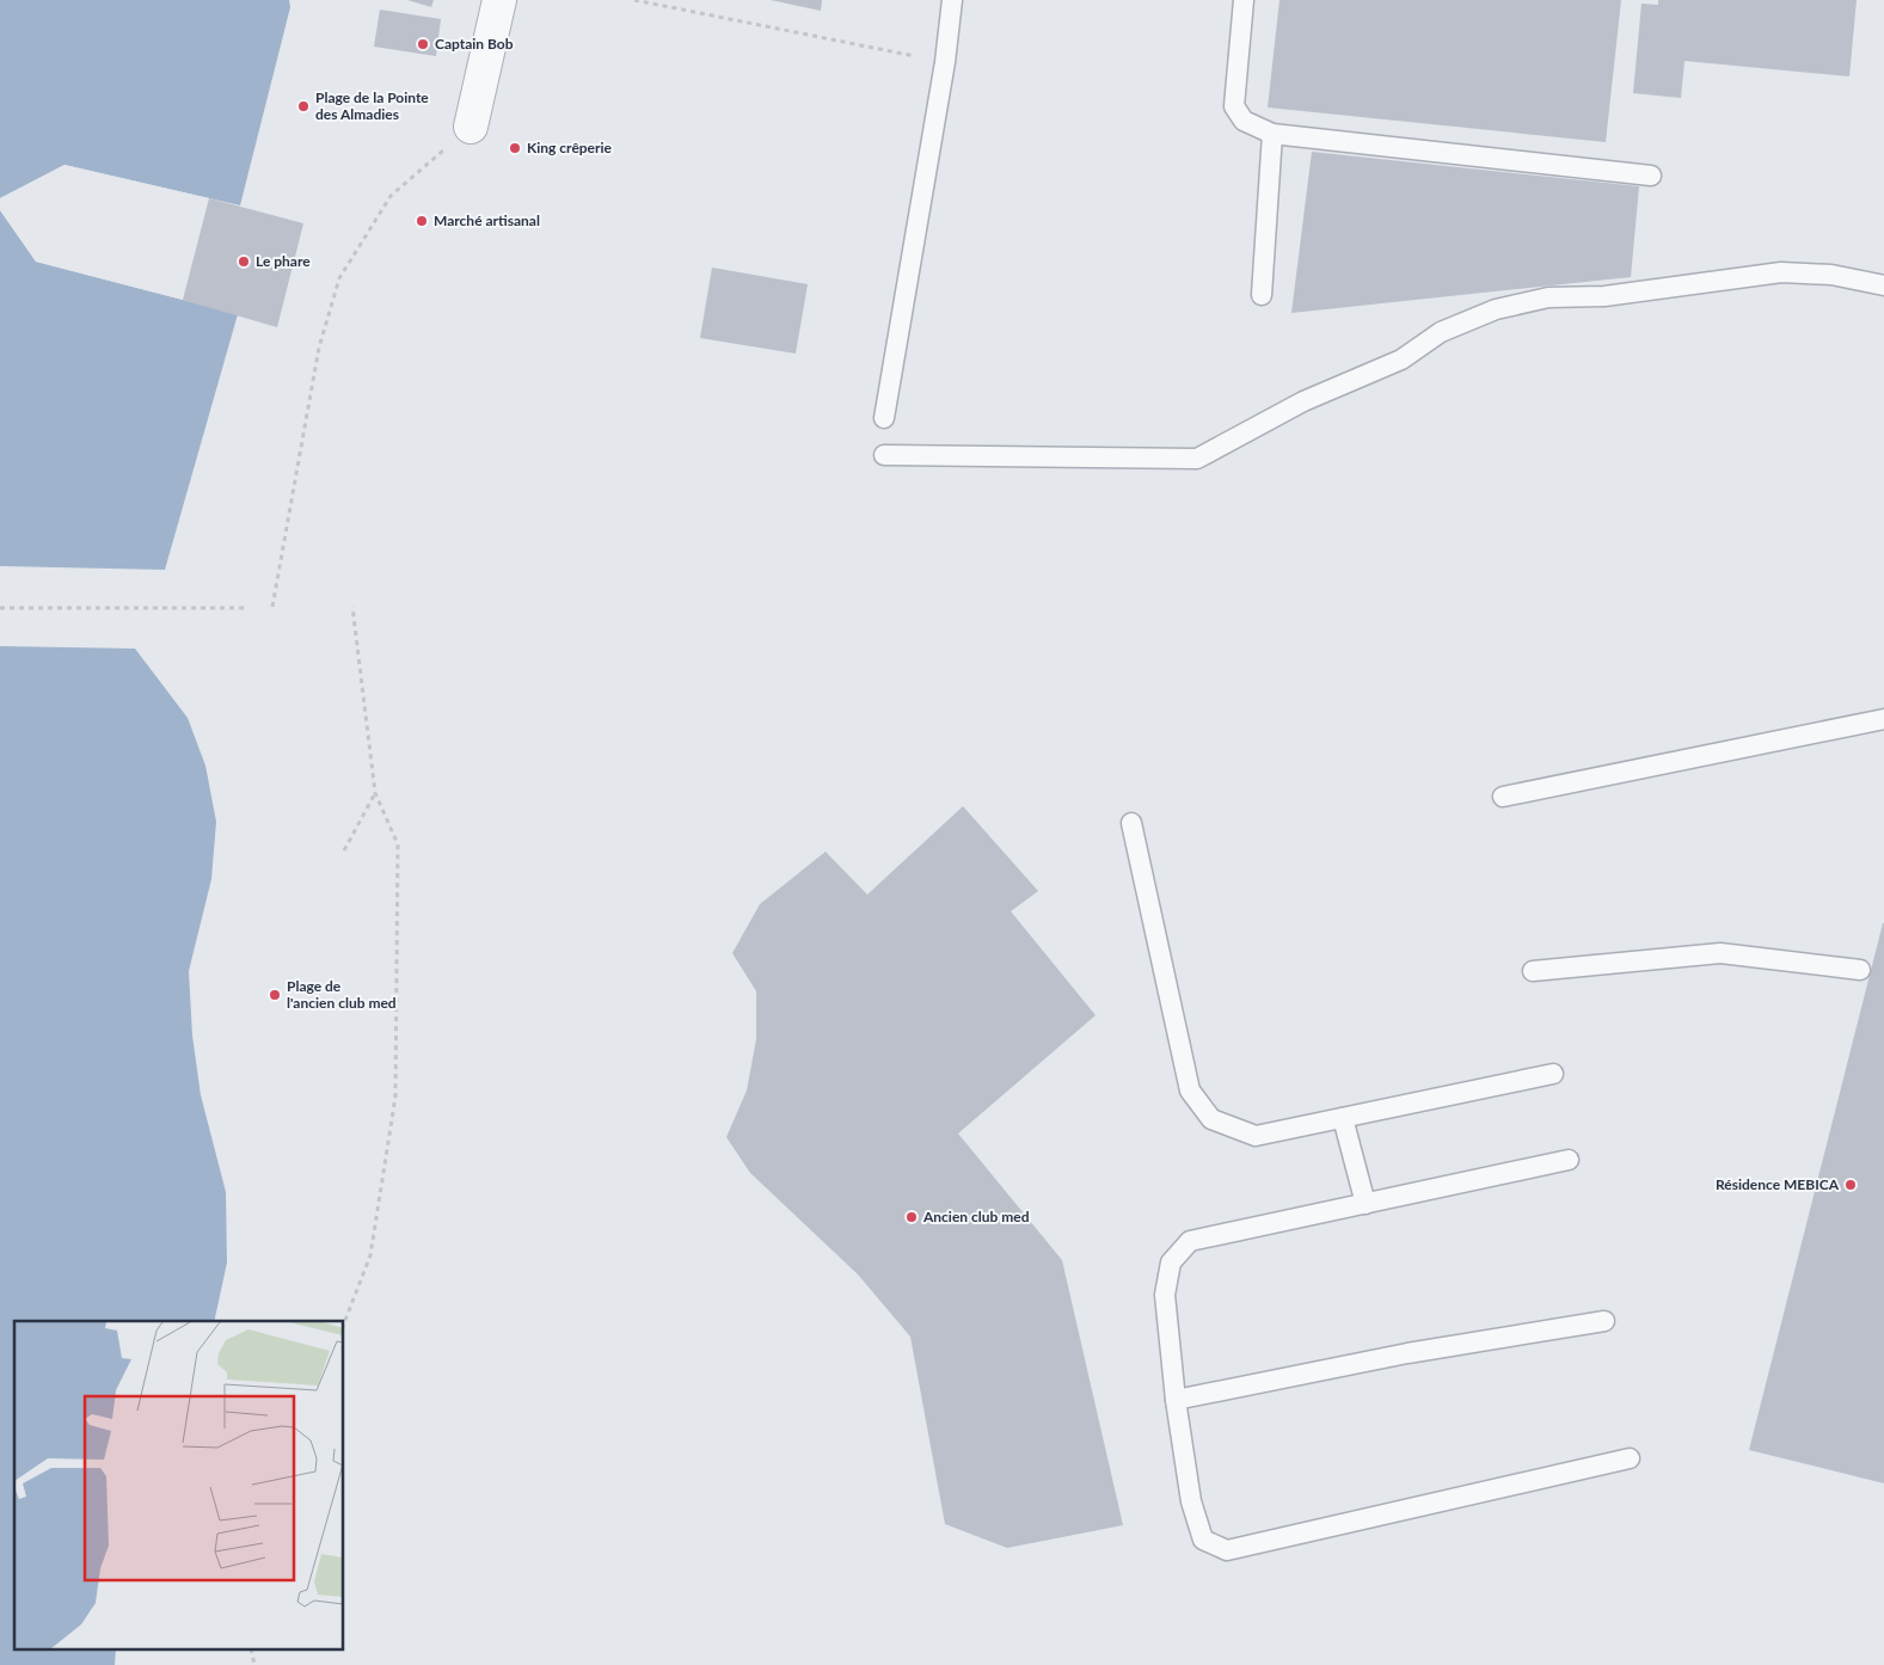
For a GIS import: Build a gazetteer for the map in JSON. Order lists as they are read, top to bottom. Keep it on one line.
{"places":["Captain Bob","Plage de la Pointe des Almadies","King crêperie","Marché artisanal","Le phare","Plage de l'ancien club med","Résidence MEBICA","Ancien club med"]}
